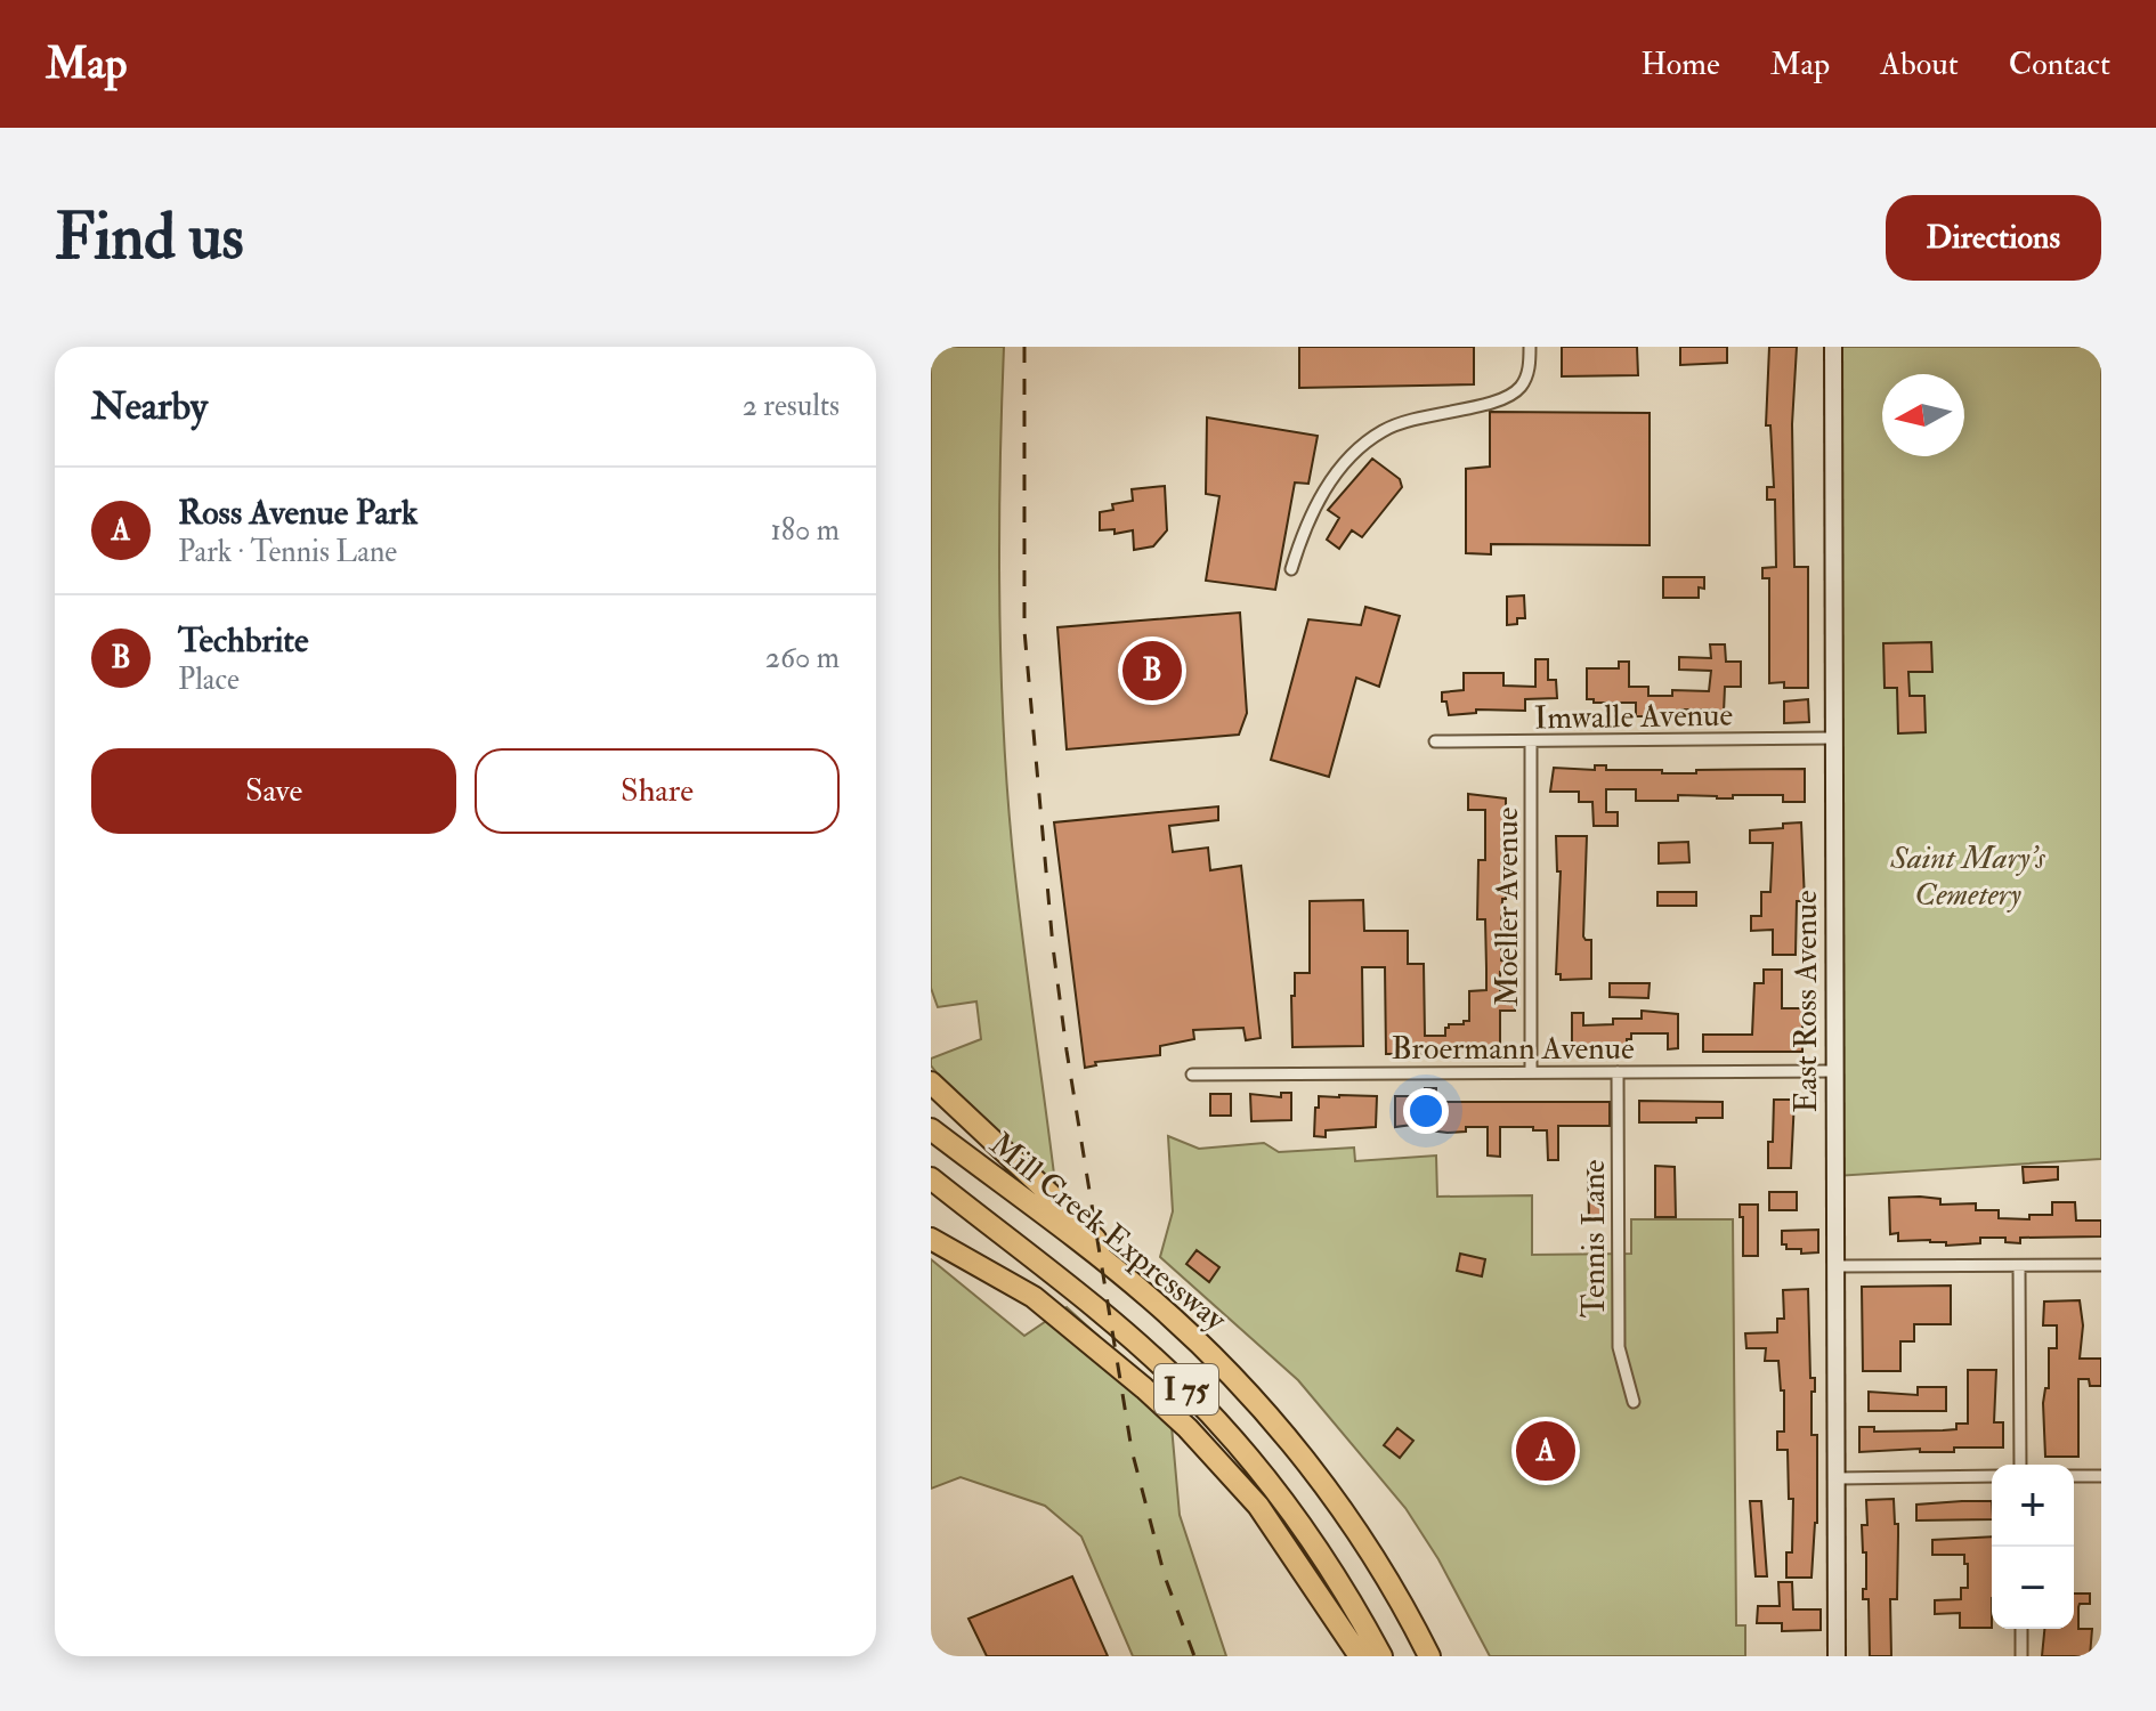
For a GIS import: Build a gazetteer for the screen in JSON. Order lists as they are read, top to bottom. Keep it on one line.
{"streets":{"highway":["Mill Creek Expressway","I 75"],"street":["Imwalle Avenue","Moeller Avenue","East Ross Avenue","Broermann Avenue","Tennis Lane"]},"crossings":[["Imwalle Avenue","Moeller Avenue"],["Imwalle Avenue","East Ross Avenue"],["Moeller Avenue","Broermann Avenue"],["East Ross Avenue","Broermann Avenue"],["Broermann Avenue","Tennis Lane"]],"parks":["Saint Mary’s Cemetery"],"north":"left","page":{"header":"Map","nav":["Home","Map","About","Contact"],"buttons":["Directions",["Save","Share"]],"title":"Find us","heading":["Nearby","2 results"],"list":[{"mark":"A","name":"Ross Avenue Park","note":"Park · Tennis Lane","value":"180 m"},{"mark":"B","name":"Techbrite","note":"Place","value":"260 m"}],"pins":["B","A"],"map_buttons":["+","−"]}}
